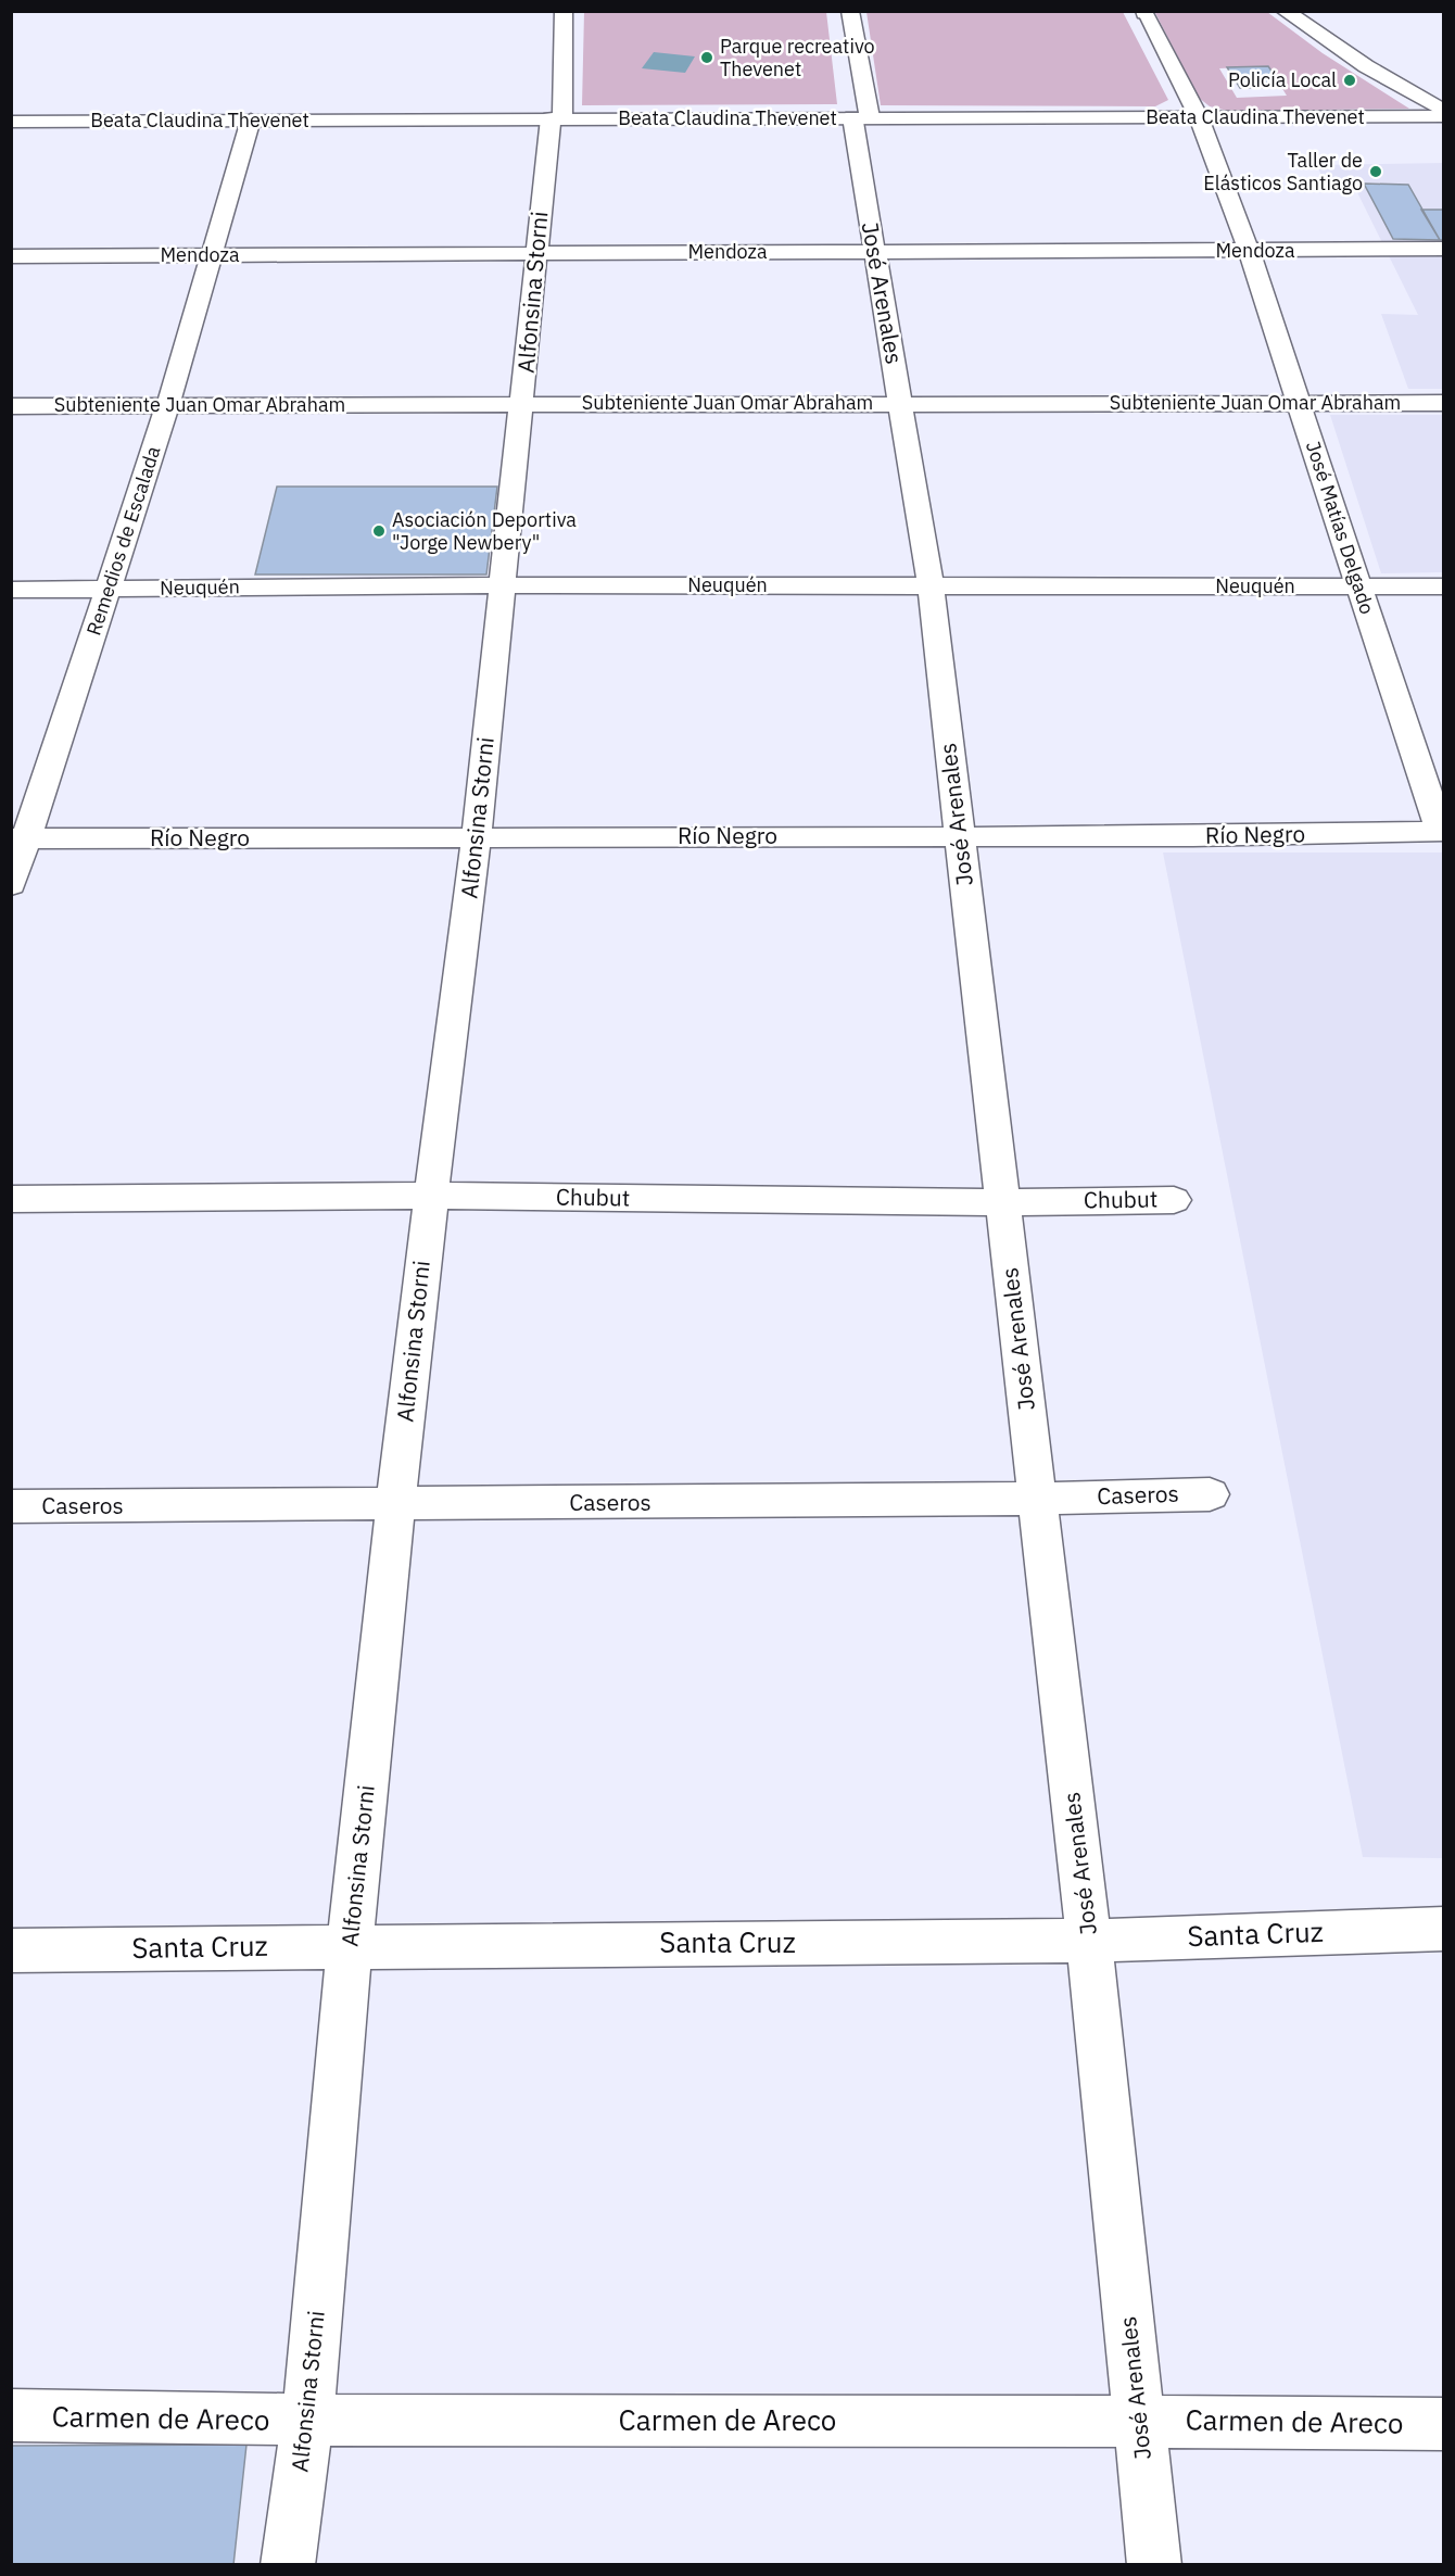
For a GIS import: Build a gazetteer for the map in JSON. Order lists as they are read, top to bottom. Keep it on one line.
{"streets":{"street":["Beata Claudina Thevenet","Mendoza","Alfonsina Storni","José Arenales","Subteniente Juan Omar Abraham","José Matías Delgado","Remedios de Escalada","Neuquén","Río Negro","Chubut","Caseros","Santa Cruz","Carmen de Areco"]},"crossings":[["Beata Claudina Thevenet","Alfonsina Storni"],["Beata Claudina Thevenet","José Arenales"],["Beata Claudina Thevenet","José Matías Delgado"],["Beata Claudina Thevenet","Remedios de Escalada"],["Mendoza","Alfonsina Storni"],["Mendoza","José Arenales"],["Mendoza","José Matías Delgado"],["Mendoza","Remedios de Escalada"],["Alfonsina Storni","Subteniente Juan Omar Abraham"],["Alfonsina Storni","Neuquén"],["Alfonsina Storni","Río Negro"],["Alfonsina Storni","Chubut"],["Alfonsina Storni","Caseros"],["Alfonsina Storni","Santa Cruz"],["Alfonsina Storni","Carmen de Areco"],["José Arenales","Subteniente Juan Omar Abraham"],["José Arenales","Neuquén"],["José Arenales","Río Negro"],["José Arenales","Chubut"],["José Arenales","Caseros"],["José Arenales","Santa Cruz"],["José Arenales","Carmen de Areco"],["Subteniente Juan Omar Abraham","José Matías Delgado"],["Subteniente Juan Omar Abraham","Remedios de Escalada"],["José Matías Delgado","Neuquén"],["José Matías Delgado","Río Negro"],["Remedios de Escalada","Neuquén"],["Remedios de Escalada","Río Negro"]],"places":["Parque recreativo Thevenet","Policía Local","Taller de Elásticos Santiago","Asociación Deportiva \"Jorge Newbery\""]}
